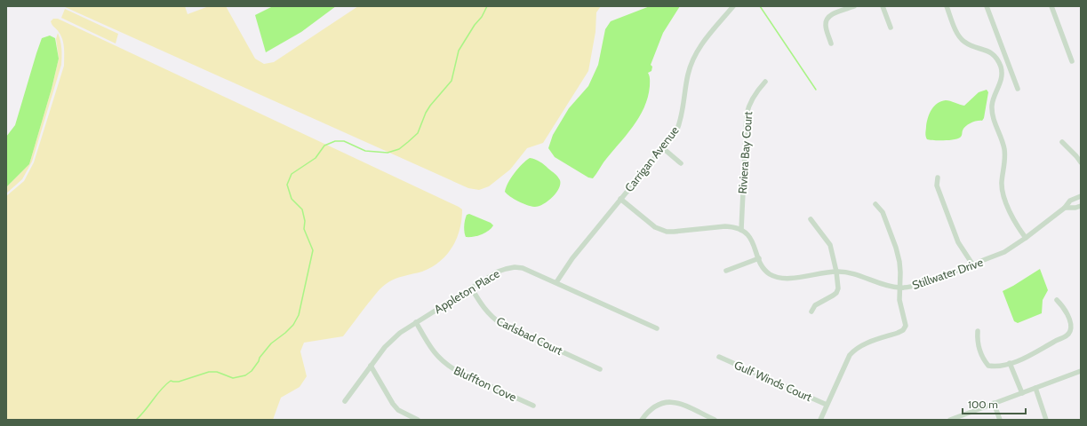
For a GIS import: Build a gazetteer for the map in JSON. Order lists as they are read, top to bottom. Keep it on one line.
{"streets":{"street":["Riviera Bay Court","Carrigan Avenue","Stillwater Drive","Appleton Place","Carlsbad Court","Gulf Winds Court","Bluffton Cove"]},"crossings":[["Riviera Bay Court","Stillwater Drive"],["Carrigan Avenue","Appleton Place"],["Appleton Place","Carlsbad Court"],["Appleton Place","Bluffton Cove"]],"scale_bar":"100 m"}
